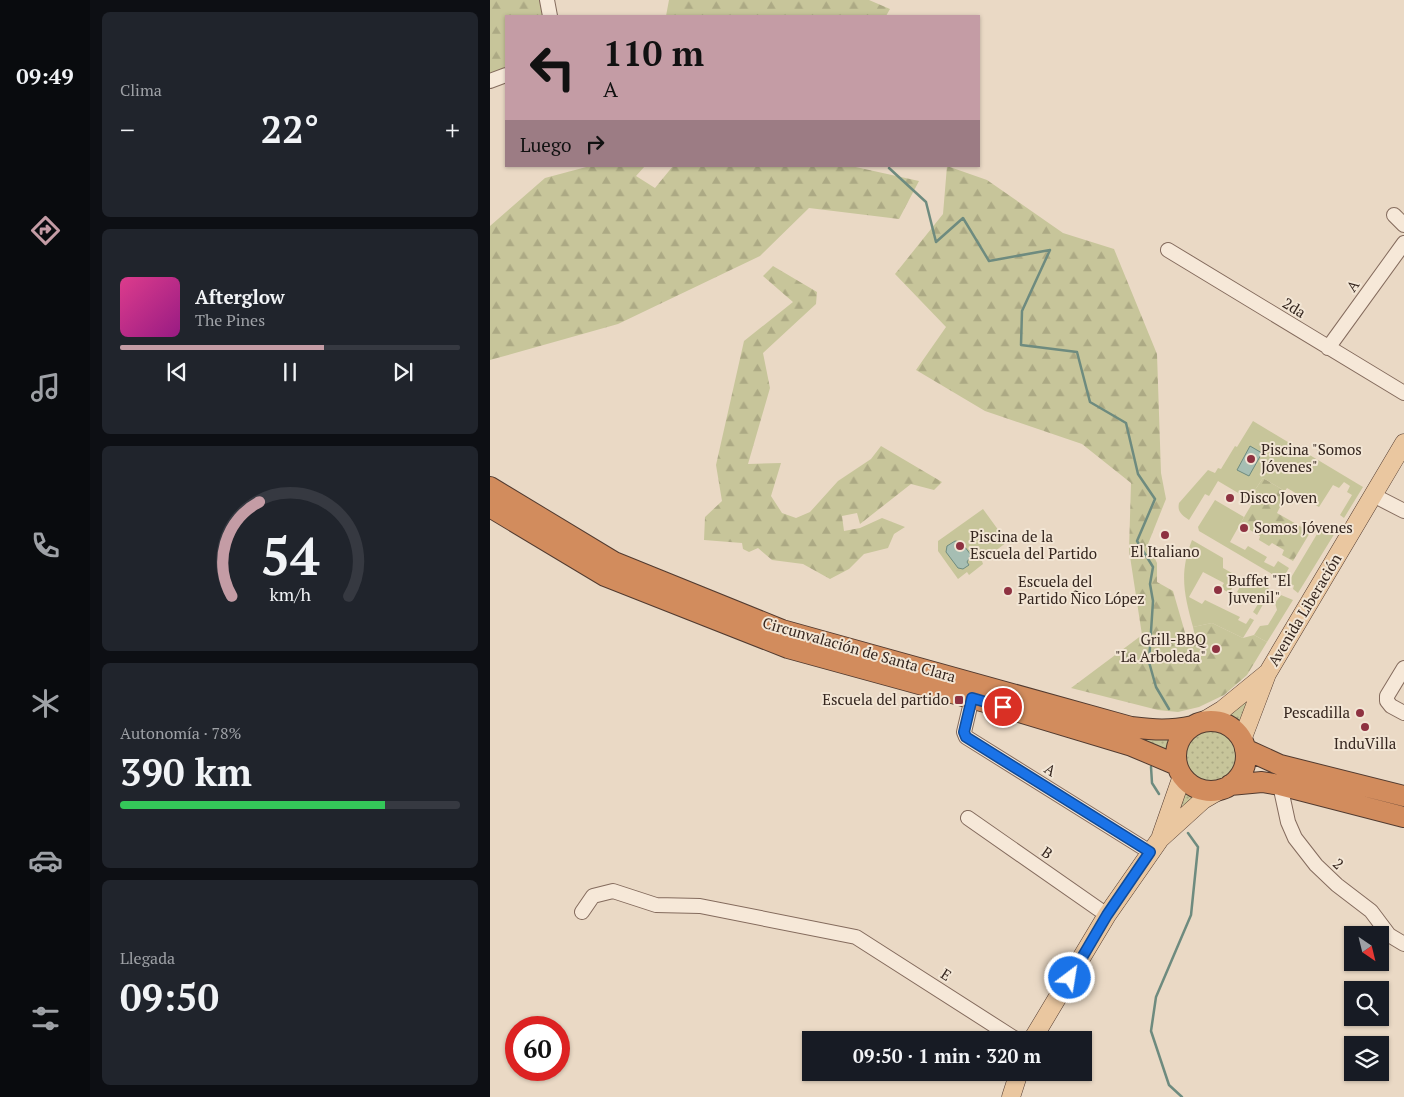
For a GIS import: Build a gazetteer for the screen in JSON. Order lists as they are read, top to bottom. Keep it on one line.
{"streets":{"highway":["Circunvalación de Santa Clara"],"main road":["Avenida Liberación"],"street":["A","2da","B","2","E"]},"crossings":[["A","2da"],["A","Circunvalación de Santa Clara"],["Avenida Liberación","Circunvalación de Santa Clara"]],"places":{"other":["Piscina \"Somos Jóvenes\"","Disco Joven","Somos Jóvenes","El Italiano","Piscina de la Escuela del Partido","Buffet \"El Juvenil\"","Escuela del Partido Ñico López","Grill-BBQ \"La Arboleda\"","Pescadilla","InduVilla"],"transit":["Escuela del partido"]},"north":"bottom right","page":{"tabs":"09:49","tile":["Clima",["Autonomía · 78%","390 km"],["Llegada","09:50"]],"turn":["110 m","A"],"heat":["−","22°","+"],"then":"Luego","song":["Afterglow","The Pines"],"limit":"60","trip":"09:50 · 1 min · 320 m","gauge":["54","km/h"]}}
